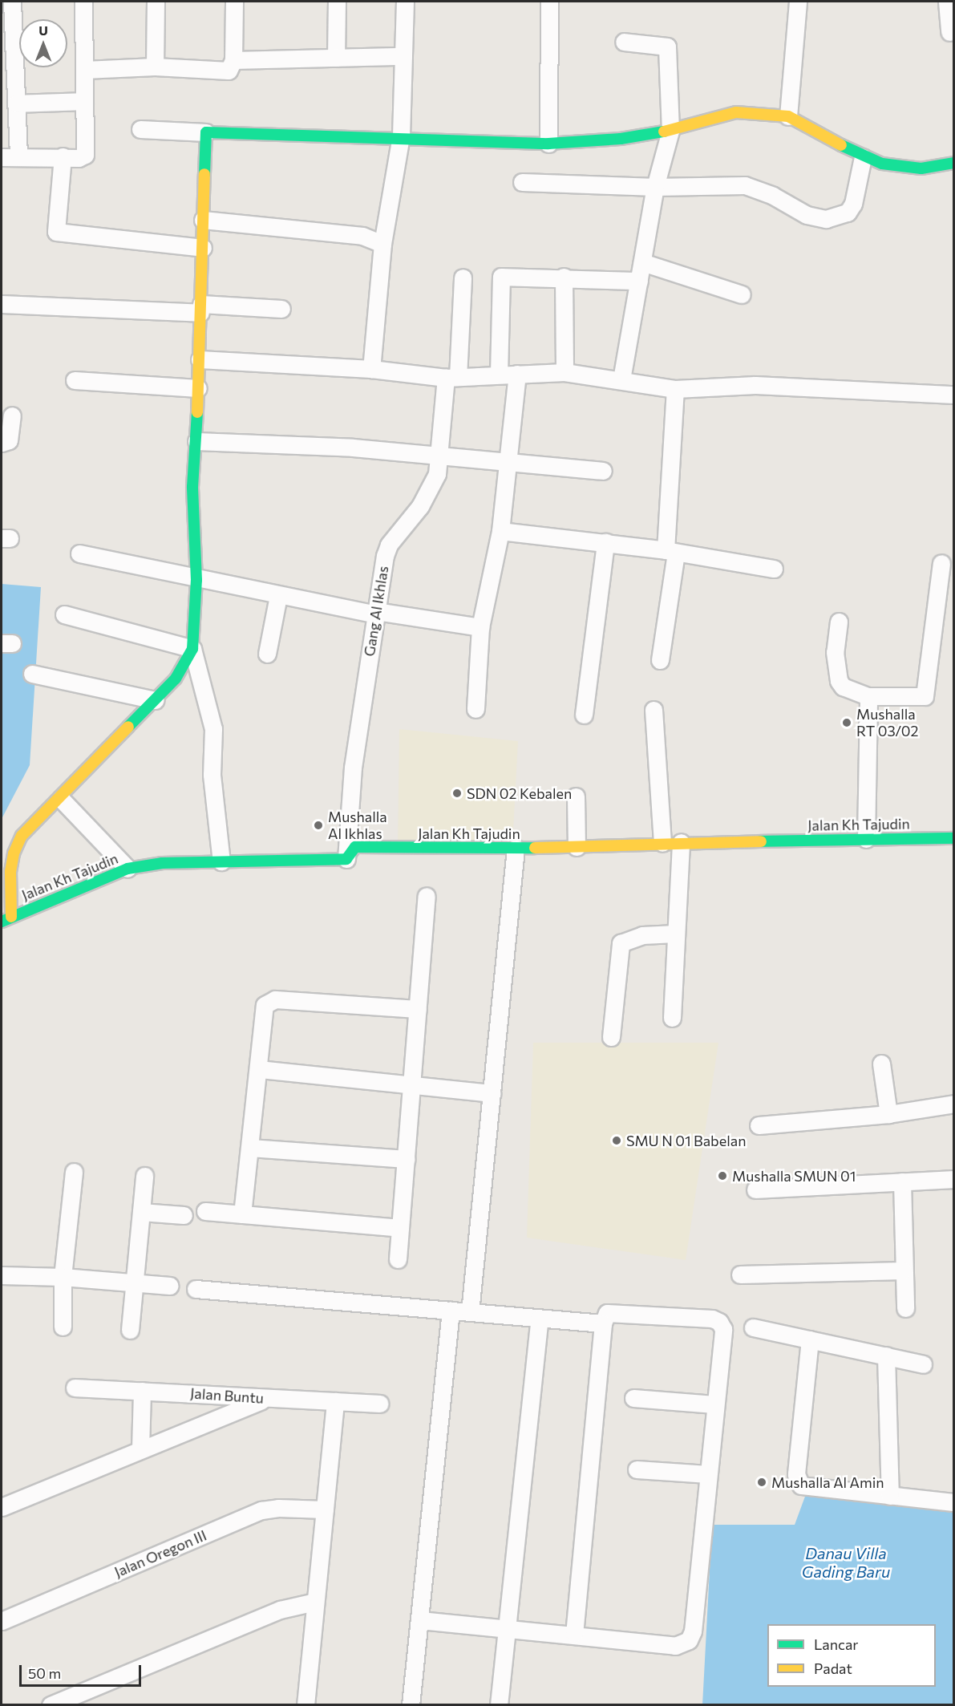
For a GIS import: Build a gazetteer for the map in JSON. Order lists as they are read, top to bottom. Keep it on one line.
{"streets":{"street":["Gang Al Ikhlas","Jalan Kh Tajudin","Jalan Buntu","Jalan Oregon III"]},"crossings":[["Gang Al Ikhlas","Jalan Kh Tajudin"]],"water":["Danau Villa Gading Baru"],"places":["Mushalla RT 03/02","SDN 02 Kebalen","Mushalla Al Ikhlas","SMU N 01 Babelan","Mushalla SMUN 01","Mushalla Al Amin"],"legend":["Lancar","Padat"],"scale_bar":"50 m","north":"top"}
